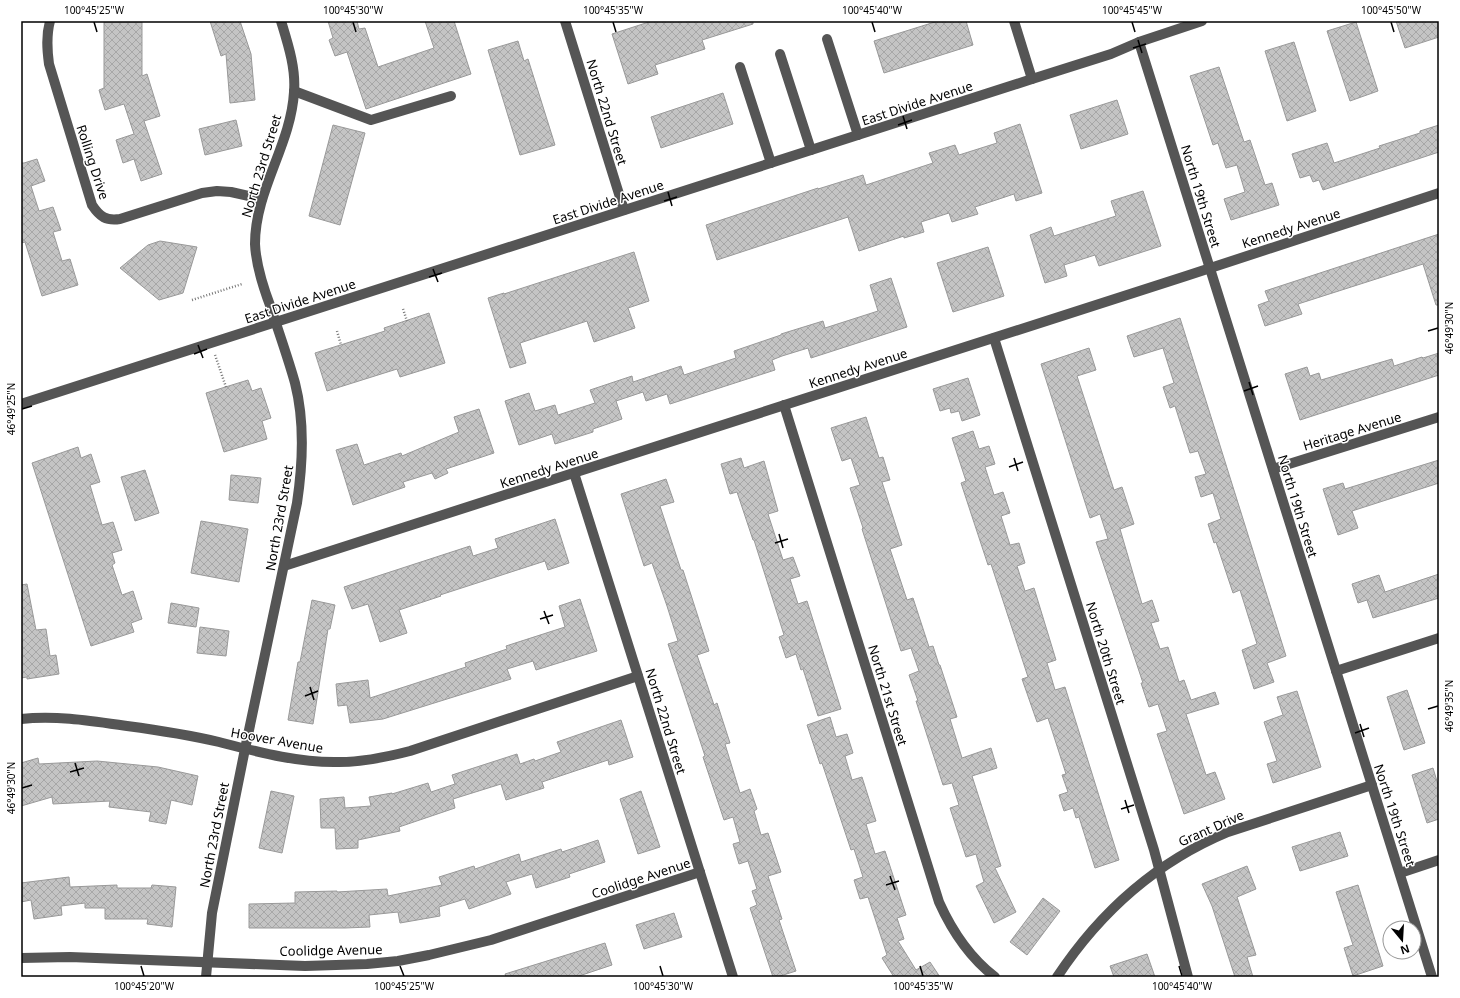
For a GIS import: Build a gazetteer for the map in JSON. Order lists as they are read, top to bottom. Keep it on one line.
{"streets":{"street":["East Divide Avenue","North 22nd Street","Rolling Drive","North 23rd Street","North 19th Street","Kennedy Avenue","Heritage Avenue","North 20th Street","North 21st Street","Hoover Avenue","Grant Drive","Coolidge Avenue"]},"crossings":[["East Divide Avenue","North 22nd Street"],["East Divide Avenue","North 23rd Street"],["East Divide Avenue","North 19th Street"],["North 22nd Street","Kennedy Avenue"],["North 22nd Street","Hoover Avenue"],["North 22nd Street","Coolidge Avenue"],["Rolling Drive","North 23rd Street"],["North 23rd Street","Kennedy Avenue"],["North 23rd Street","Hoover Avenue"],["North 23rd Street","Coolidge Avenue"],["North 19th Street","Kennedy Avenue"],["North 19th Street","Heritage Avenue"],["North 19th Street","Grant Drive"],["Kennedy Avenue","North 20th Street"],["Kennedy Avenue","North 21st Street"],["North 20th Street","Grant Drive"]],"north":"bottom","coordinates":["100°45'25\"W","100°45'30\"W","100°45'35\"W","100°45'40\"W","100°45'45\"W","100°45'50\"W","46°49'30\"N","46°49'25\"N","46°49'35\"N","100°45'20\"W"]}
